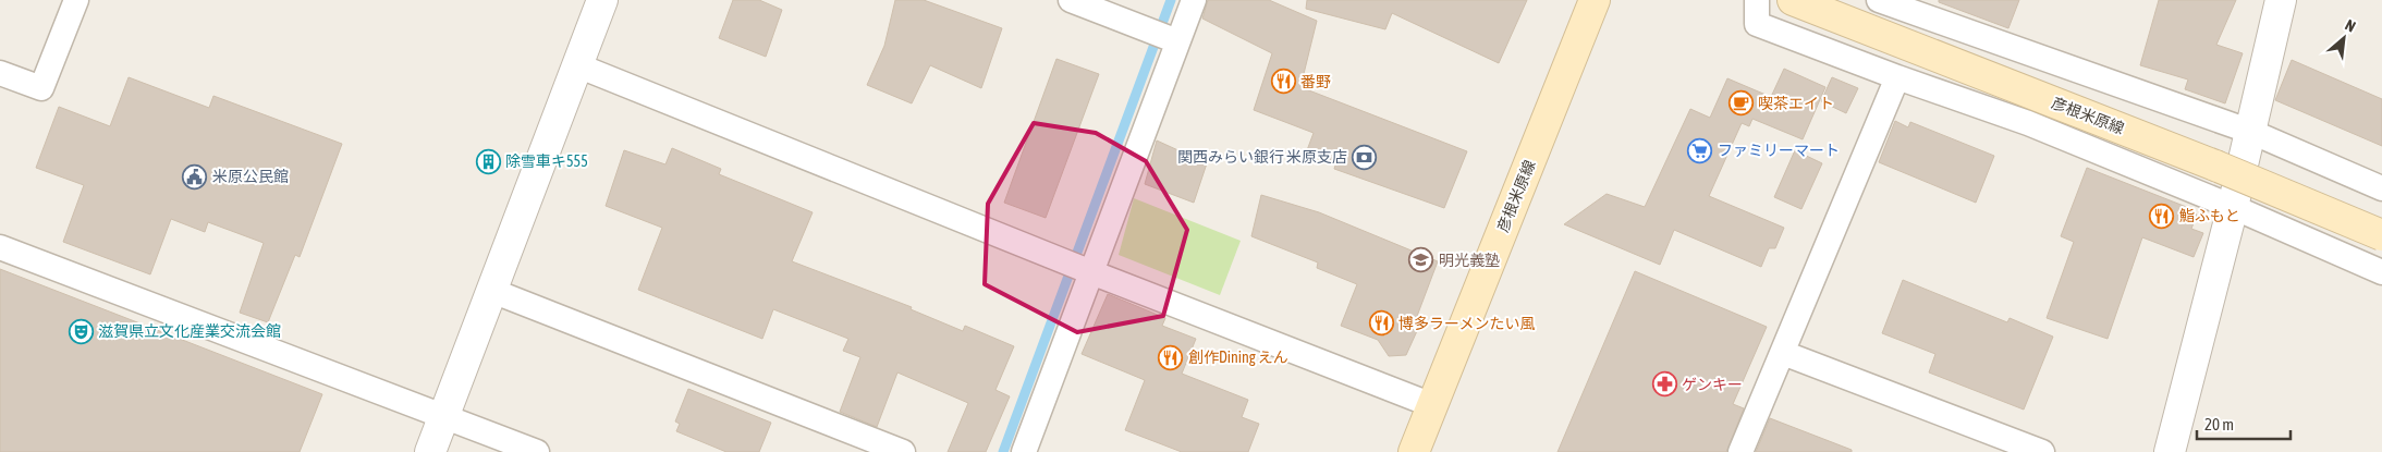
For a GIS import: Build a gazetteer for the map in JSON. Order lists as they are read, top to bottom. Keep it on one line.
{"streets":{"main road":["彦根米原線"]},"places":{"restaurant":["番野","鮨ふもと","博多ラーメンたい風","創作Dining えん"],"cafe":["喫茶エイト"],"supermarket":["ファミリーマート"],"bank":["関西みらい銀行 米原支店"],"building":["除雪車キ555"],"public building":["米原公民館"],"school or university":["明光義塾"],"theatre":["滋賀県立文化産業交流会館"],"pharmacy":["ゲンキー"]},"scale_bar":"20 m","north":"top right"}
